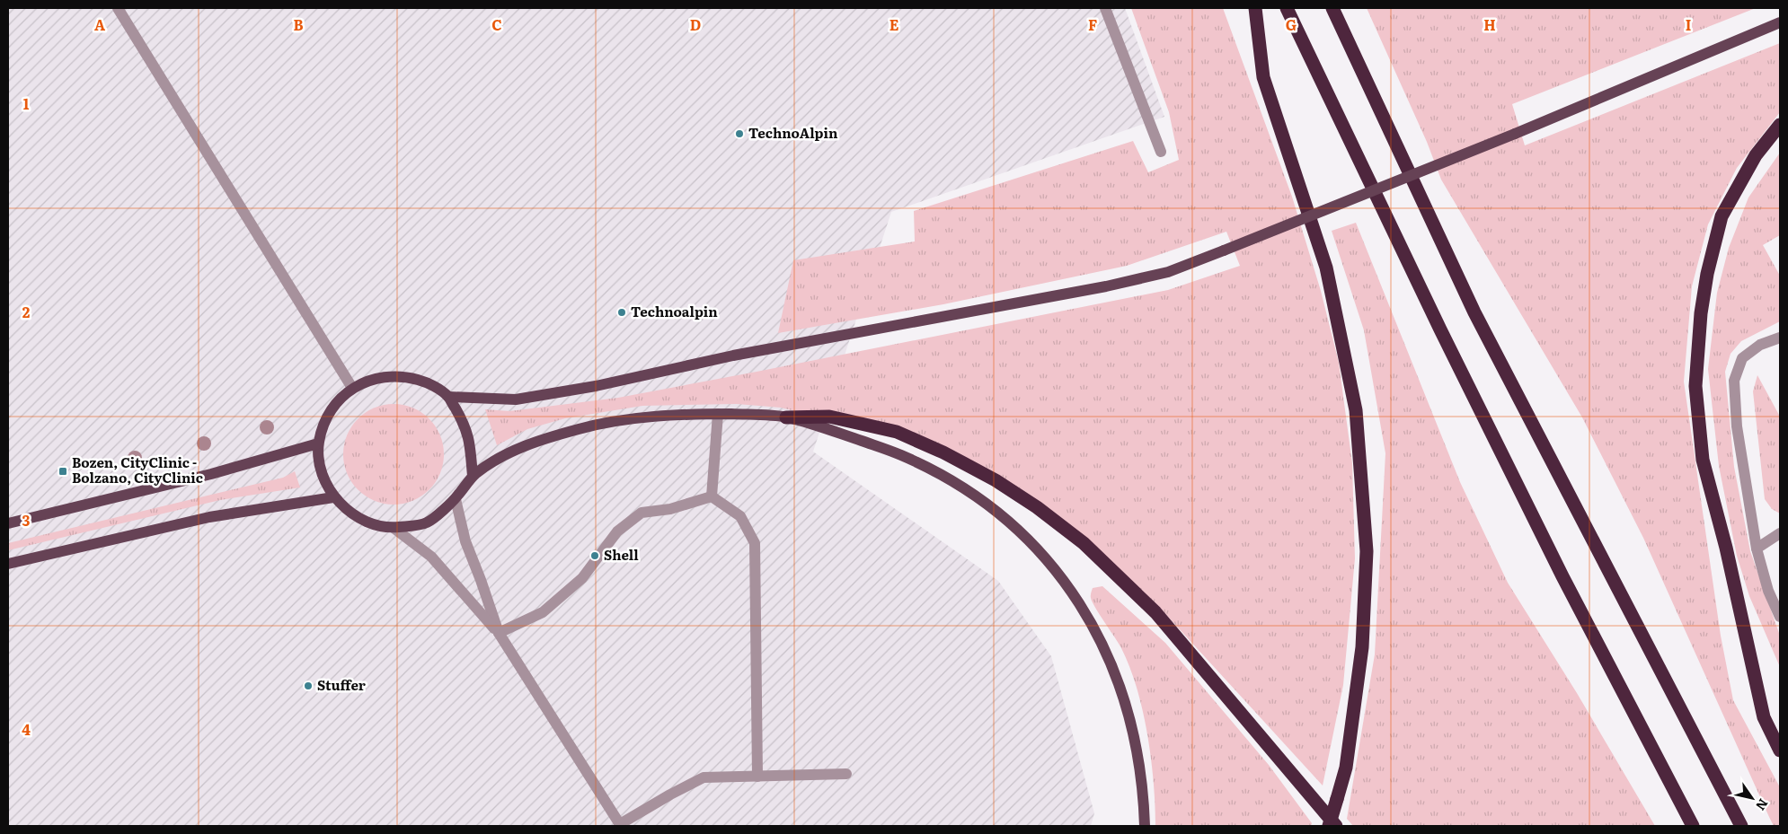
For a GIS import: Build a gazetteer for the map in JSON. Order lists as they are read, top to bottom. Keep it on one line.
{"places":{"other":["TechnoAlpin","Technoalpin","Shell","Stuffer"],"transit":["Bozen, CityClinic - Bolzano, CityClinic"]},"north":"bottom right","grid":{"columns":["A","B","C","D","E","F","G","H","I"],"rows":["1","2","3","4"]}}
